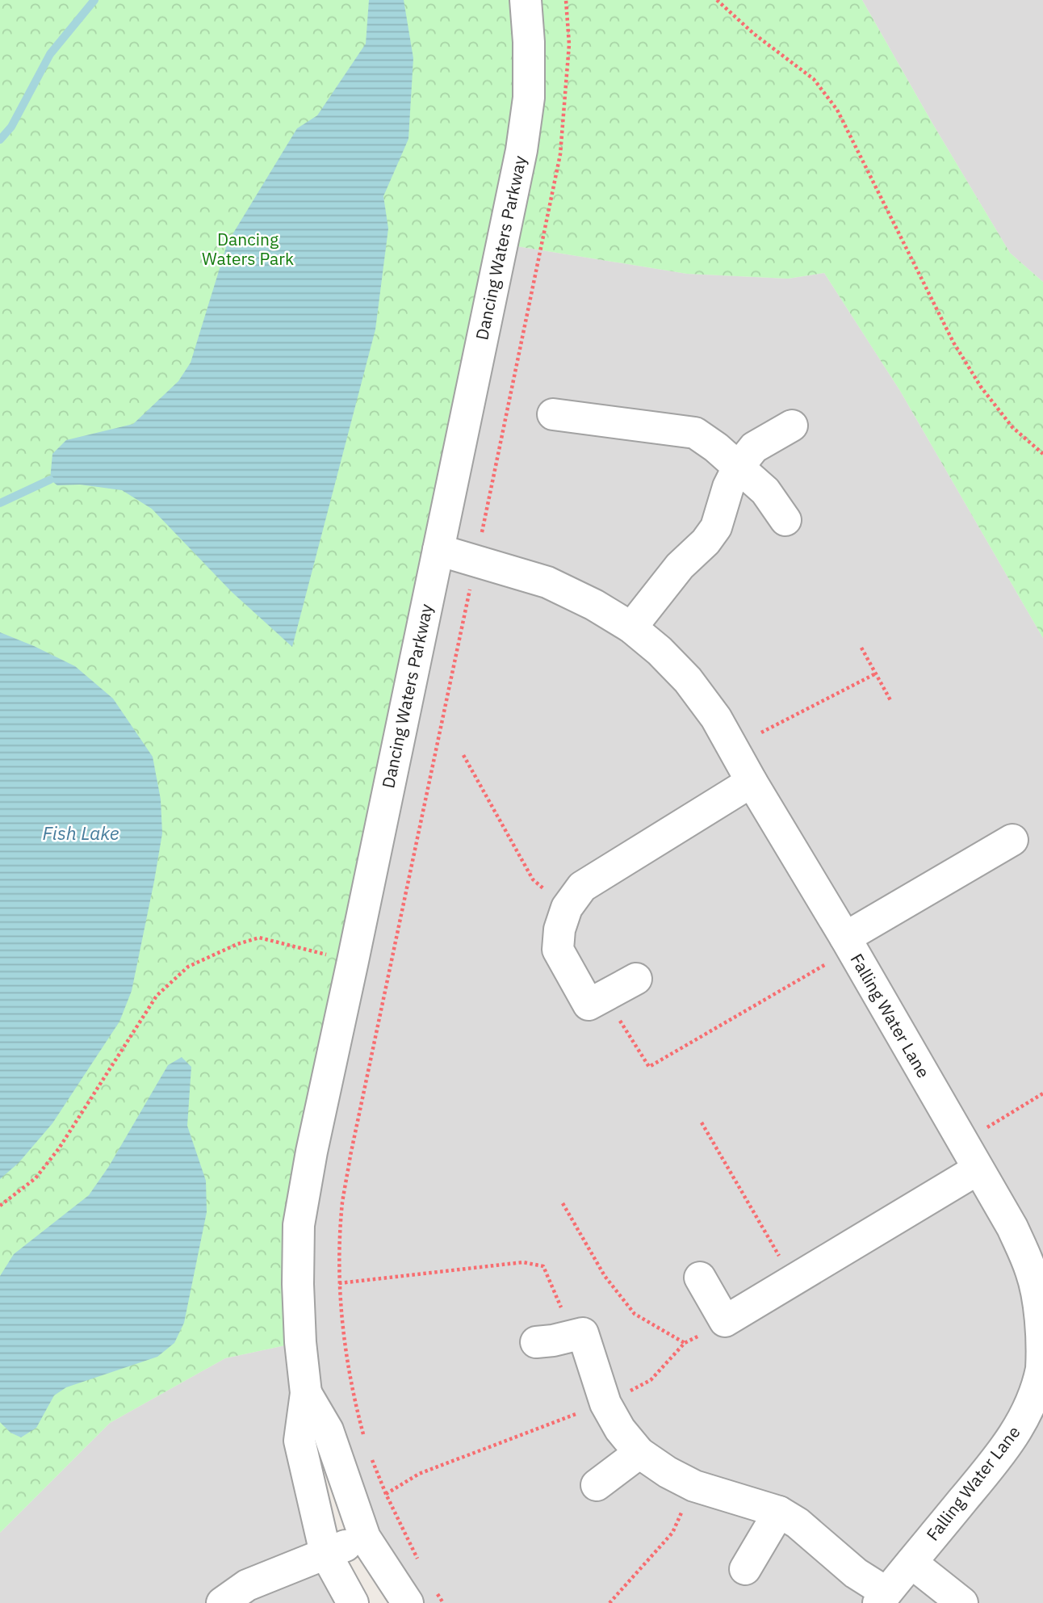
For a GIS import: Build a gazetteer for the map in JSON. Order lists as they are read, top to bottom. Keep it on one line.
{"streets":{"street":["Dancing Waters Parkway","Falling Water Lane"]},"crossings":[["Dancing Waters Parkway","Falling Water Lane"]],"water":["Fish Lake"],"parks":["Dancing Waters Park"]}
